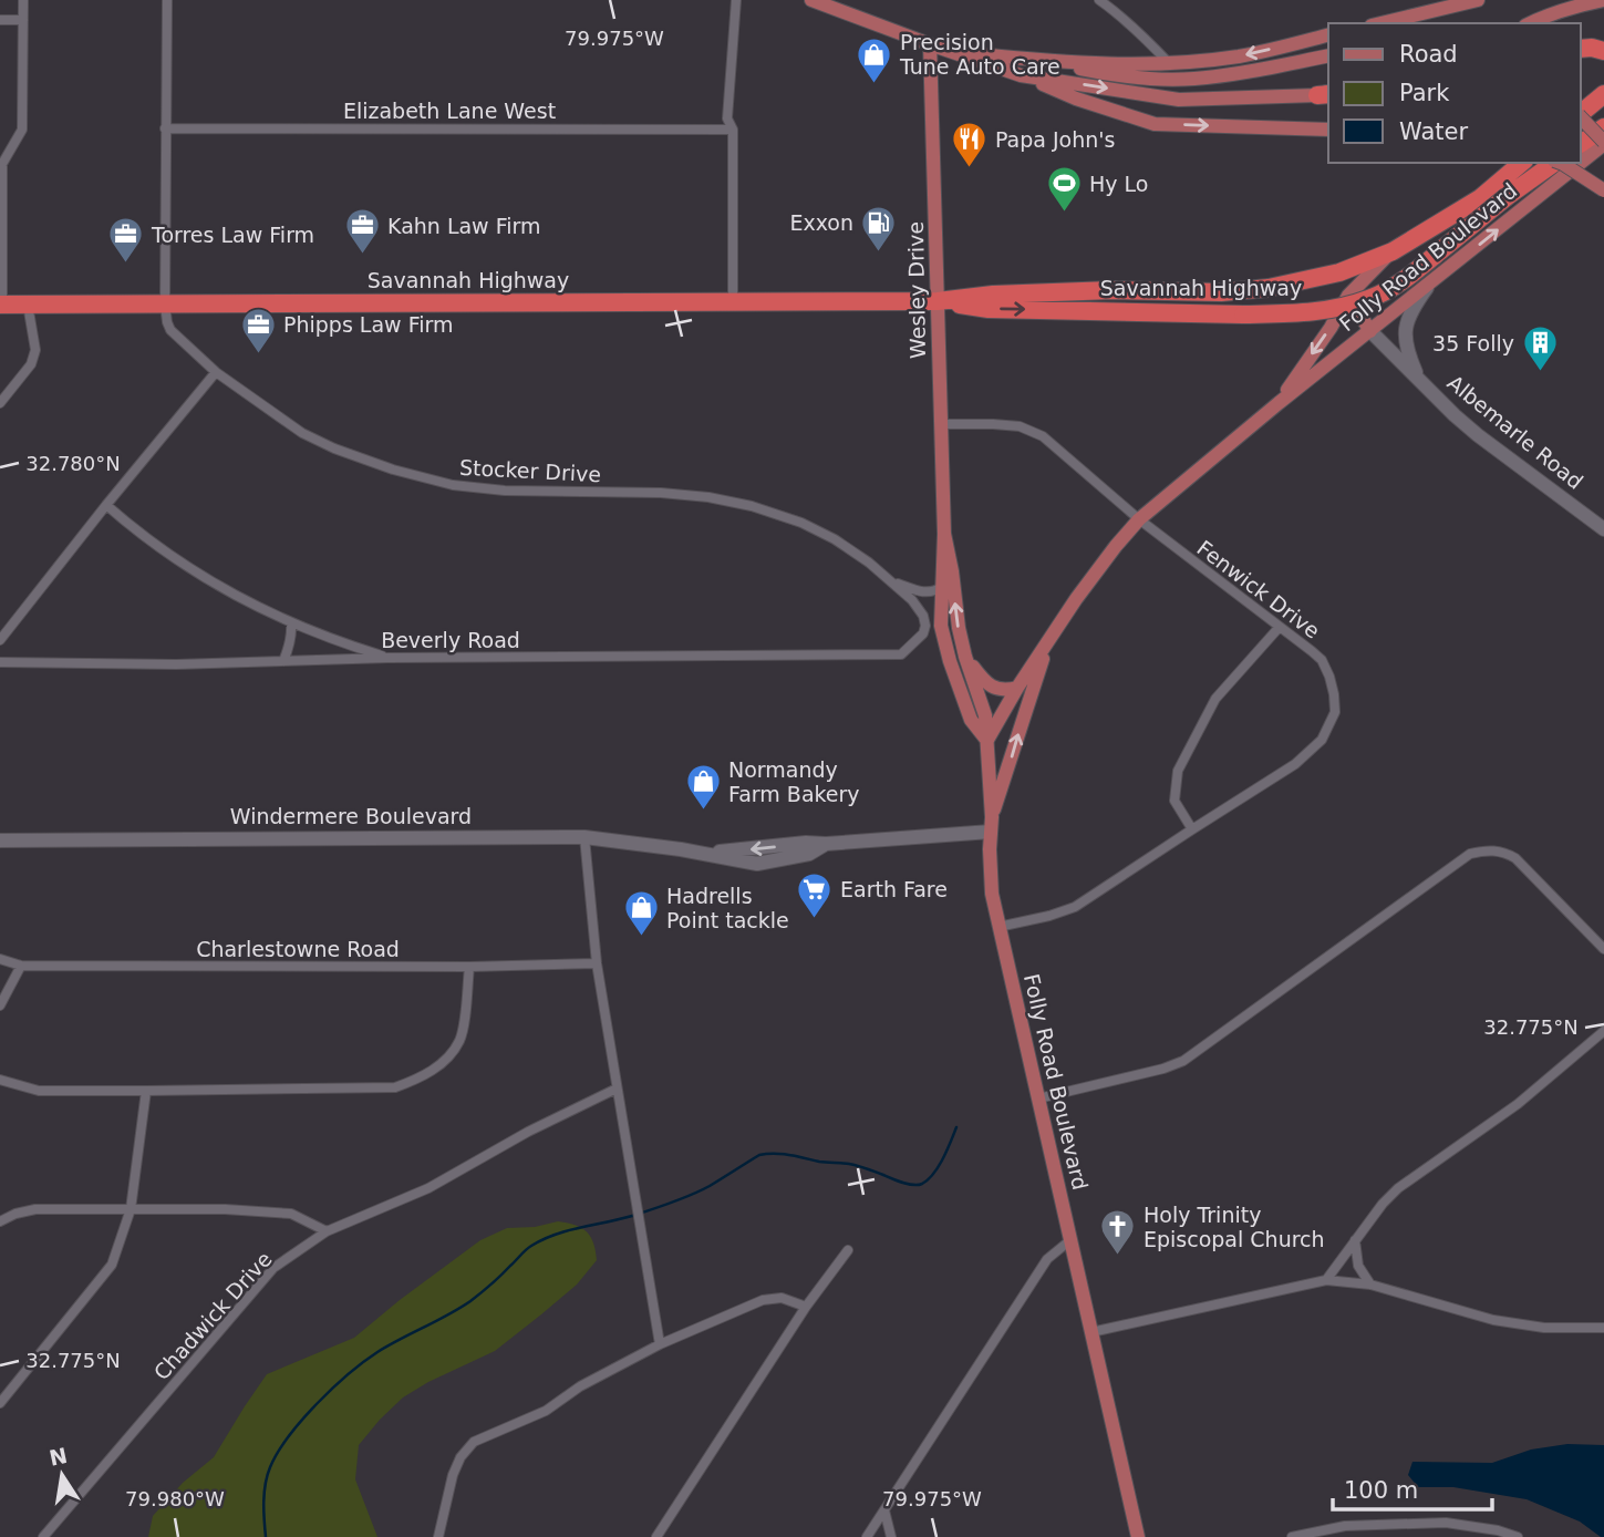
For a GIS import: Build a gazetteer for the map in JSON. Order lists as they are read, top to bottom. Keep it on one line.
{"streets":{"highway":["Savannah Highway"],"main road":["Folly Road Boulevard","Wesley Drive"],"street":["Elizabeth Lane West","Albemarle Road","Stocker Drive","Fenwick Drive","Beverly Road","Windermere Boulevard","Charlestowne Road","Chadwick Drive"]},"crossings":[["Folly Road Boulevard","Savannah Highway"],["Folly Road Boulevard","Wesley Drive"],["Folly Road Boulevard","Albemarle Road"],["Folly Road Boulevard","Fenwick Drive"],["Folly Road Boulevard","Windermere Boulevard"],["Savannah Highway","Wesley Drive"],["Savannah Highway","Stocker Drive"],["Wesley Drive","Stocker Drive"],["Wesley Drive","Fenwick Drive"],["Stocker Drive","Beverly Road"]],"places":{"shop":["Precision Tune Auto Care","Normandy Farm Bakery","Hadrells Point tackle"],"restaurant":["Papa John's"],"sports":["Hy Lo"],"fuel station":["Exxon"],"office":["Kahn Law Firm","Torres Law Firm","Phipps Law Firm"],"building":["35 Folly"],"supermarket":["Earth Fare"],"church":["Holy Trinity Episcopal Church"]},"legend":["Road","Park","Water"],"scale_bar":"100 m","north":"top","coordinates":["79.975°W","32.780°N","32.775°N","79.980°W"]}
